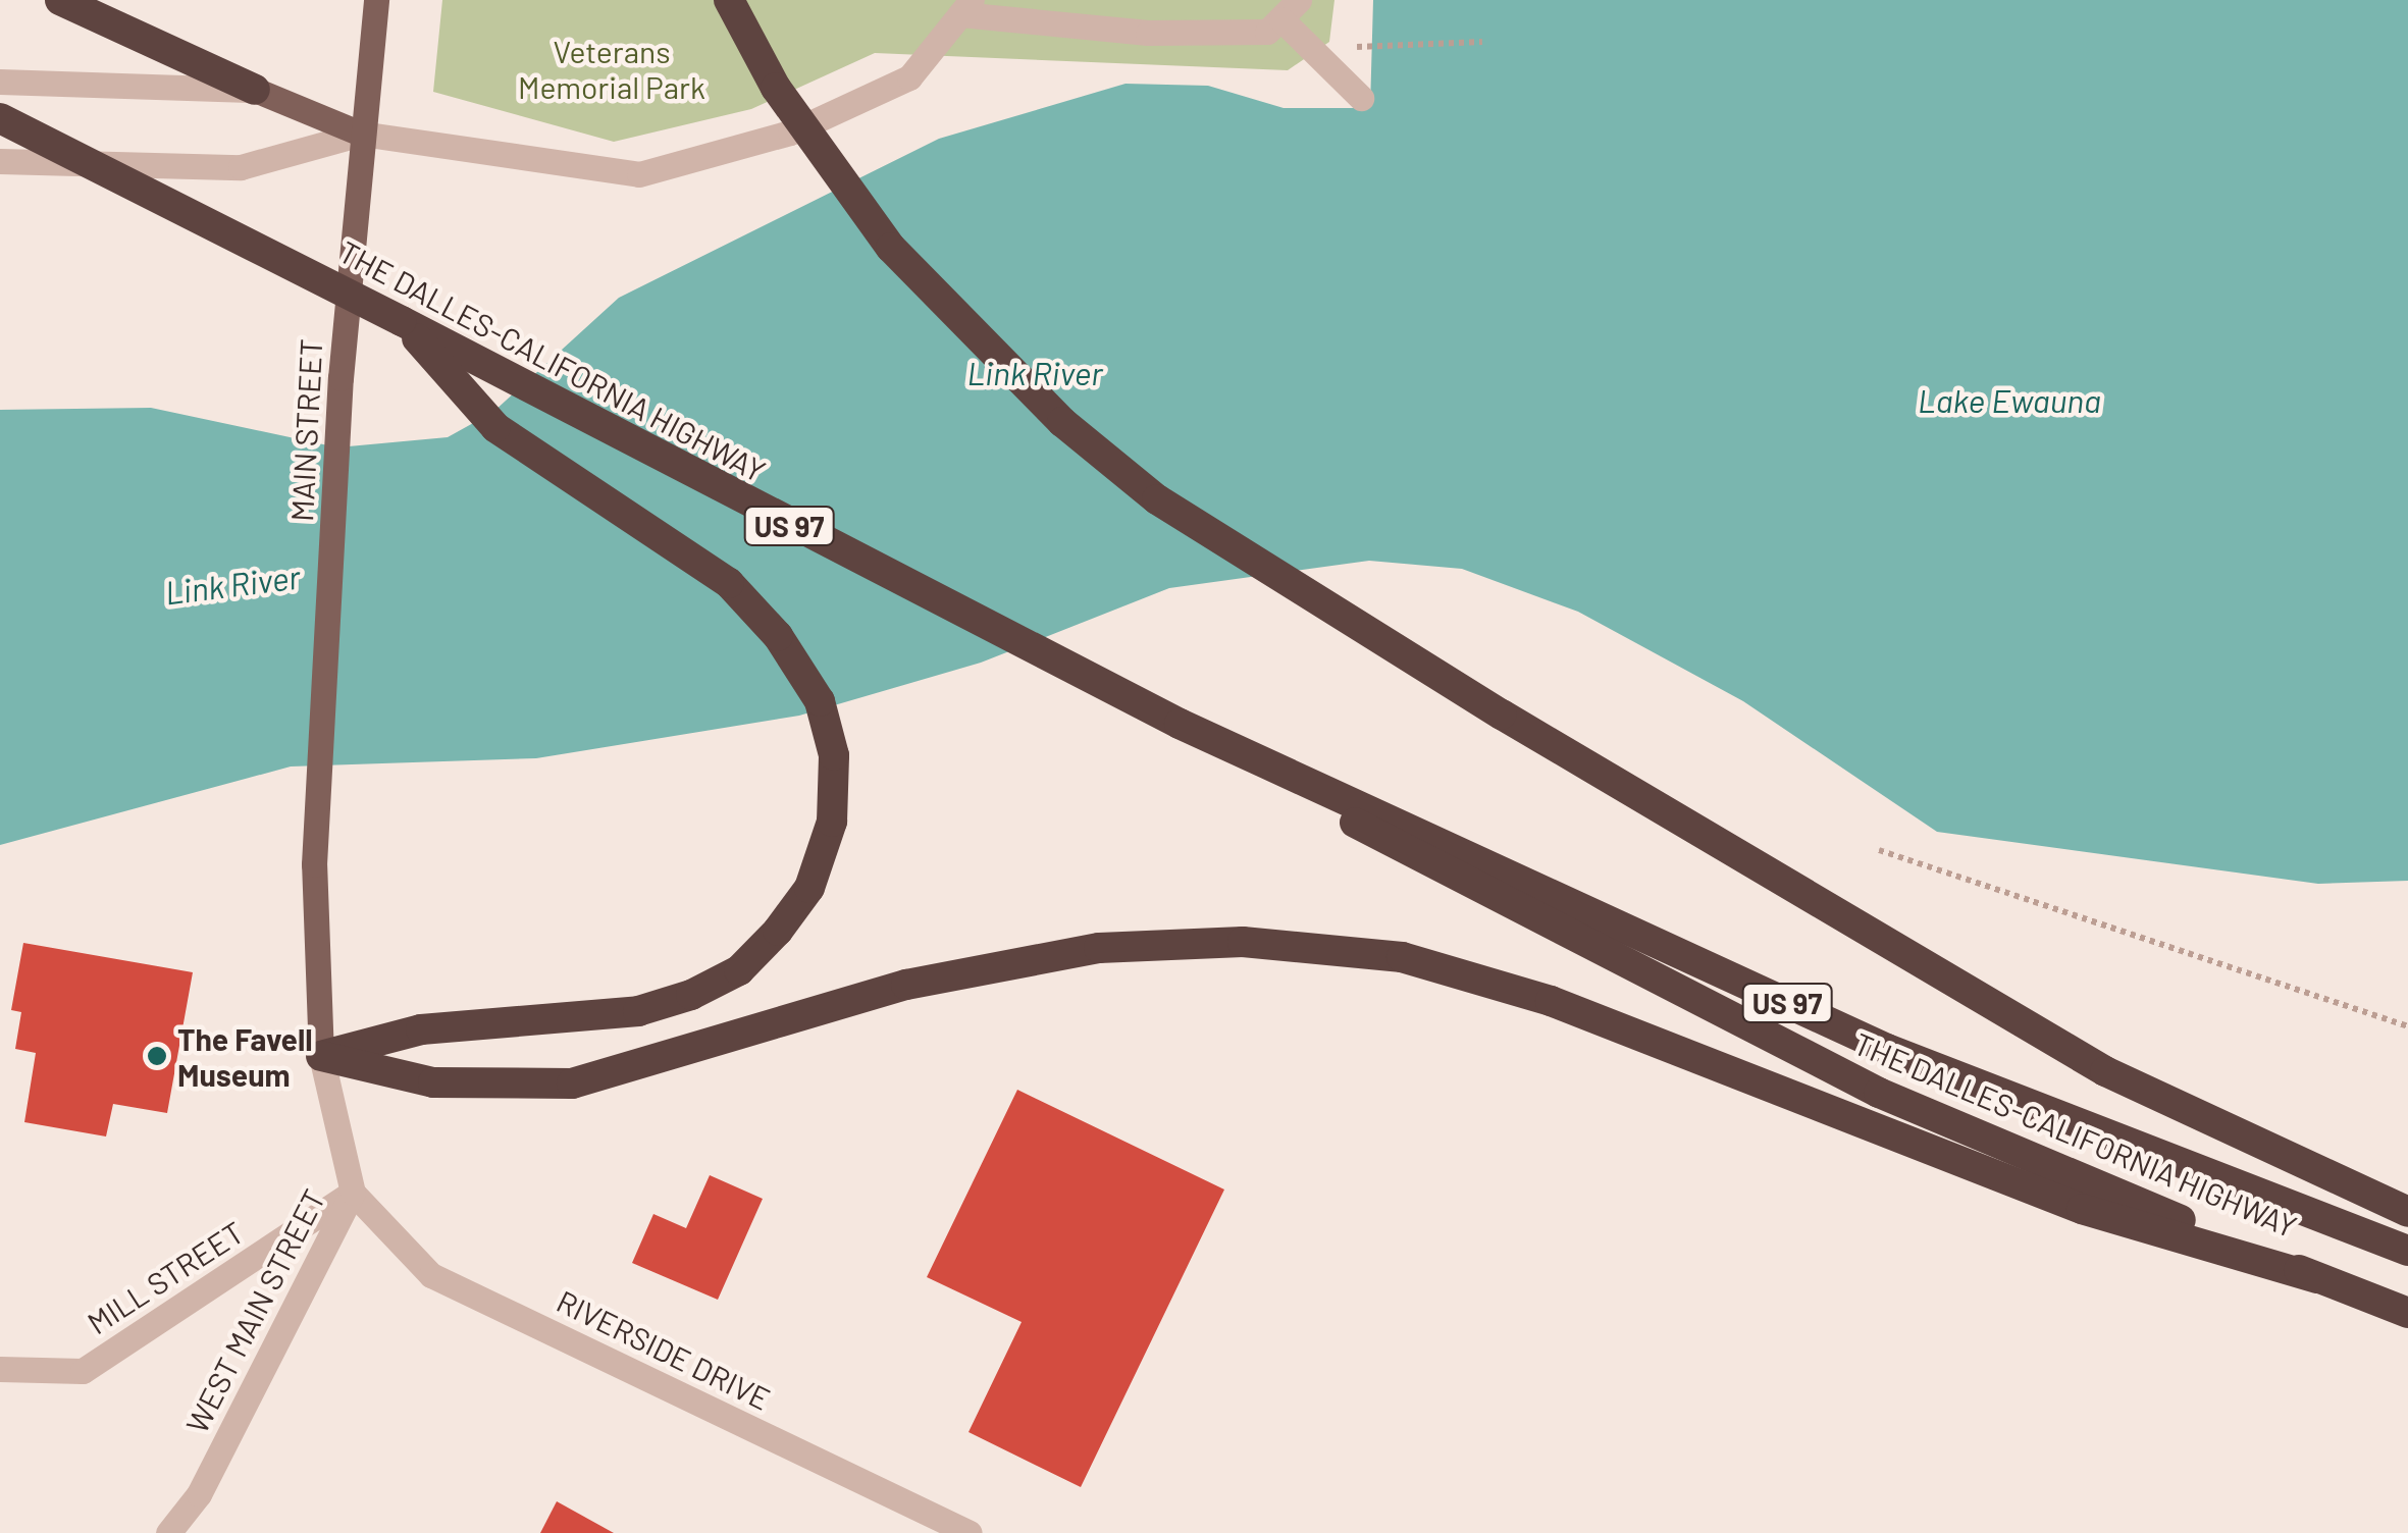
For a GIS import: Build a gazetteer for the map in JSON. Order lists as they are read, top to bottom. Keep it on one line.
{"streets":{"highway":["THE DALLES-CALIFORNIA HIGHWAY","US 97"],"main road":["MAIN STREET","WEST MAIN STREET"],"street":["MILL STREET","RIVERSIDE DRIVE"]},"crossings":[["MAIN STREET","WEST MAIN STREET"],["MILL STREET","WEST MAIN STREET"],["MILL STREET","RIVERSIDE DRIVE"],["WEST MAIN STREET","RIVERSIDE DRIVE"]],"water":["Link River","Lake Ewauna"],"parks":["Veterans Memorial Park"],"places":["The Favell Museum"]}
